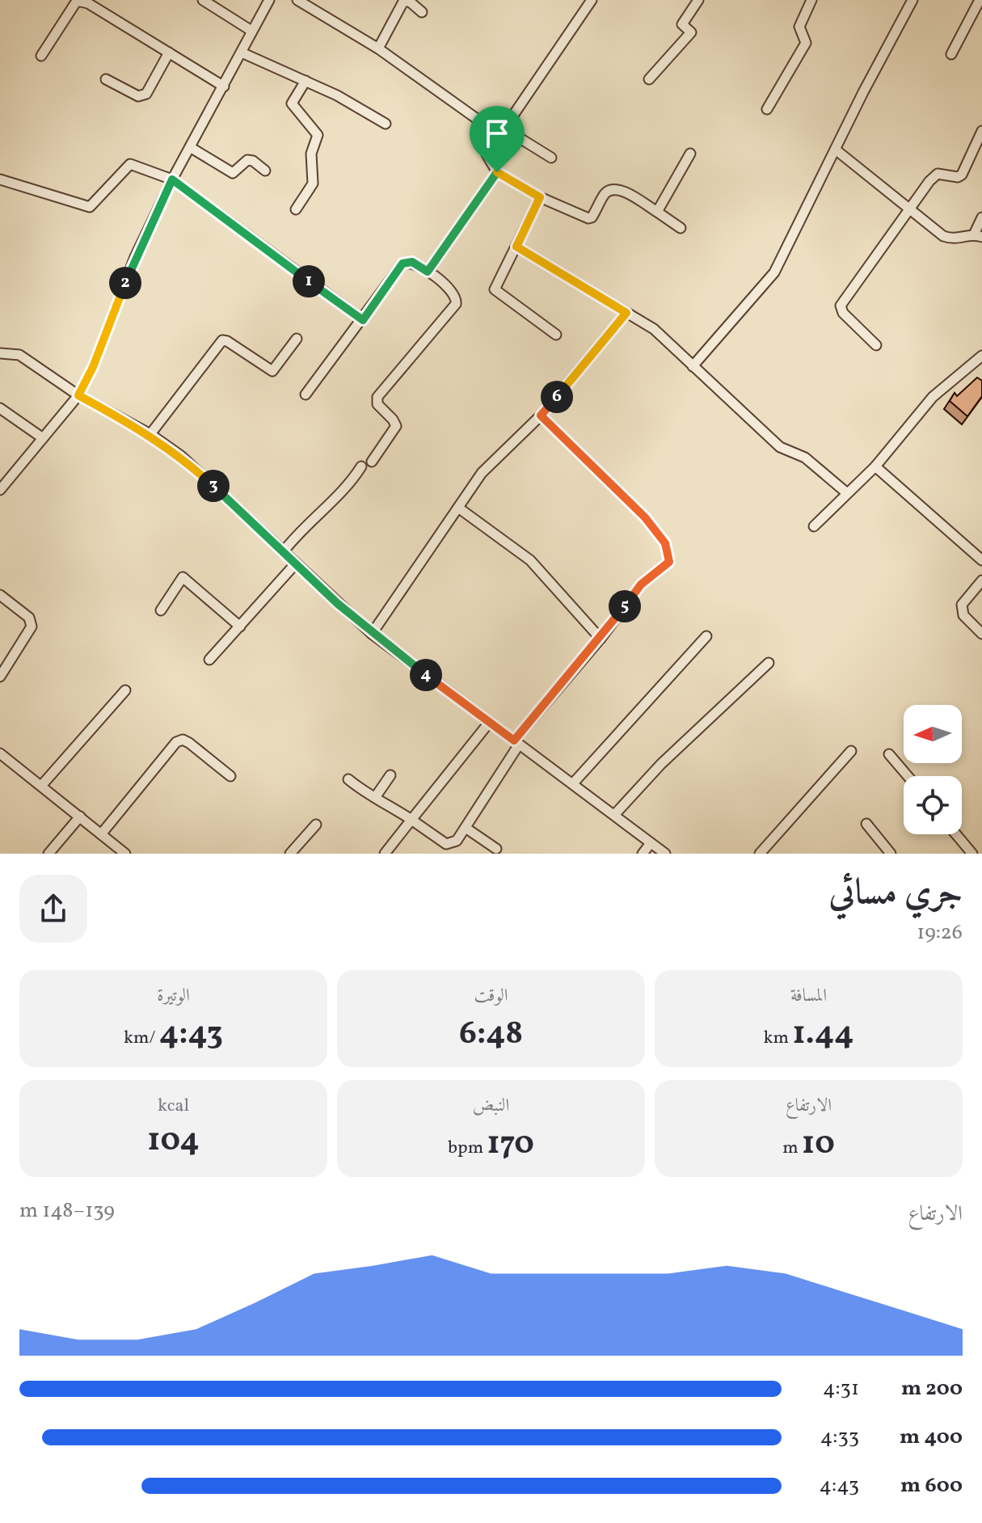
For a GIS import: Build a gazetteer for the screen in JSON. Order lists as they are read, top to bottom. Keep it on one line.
{"north":"left","page":{"pins":["1","2","6","3","5","4"],"heading":["جري مسائي","19:26"],"stats":[["المسافة","1.44 km"],["الوقت","6:48"],["الوتيرة","4:43 /km"],["الارتفاع","10 m"],["النبض","170 bpm"],["kcal","104"]],"chart":["الارتفاع","139–148 m"],"list":[{"name":"200 m","note":"4:31"},{"name":"400 m","note":"4:33"},{"name":"600 m","note":"4:43"}]}}
